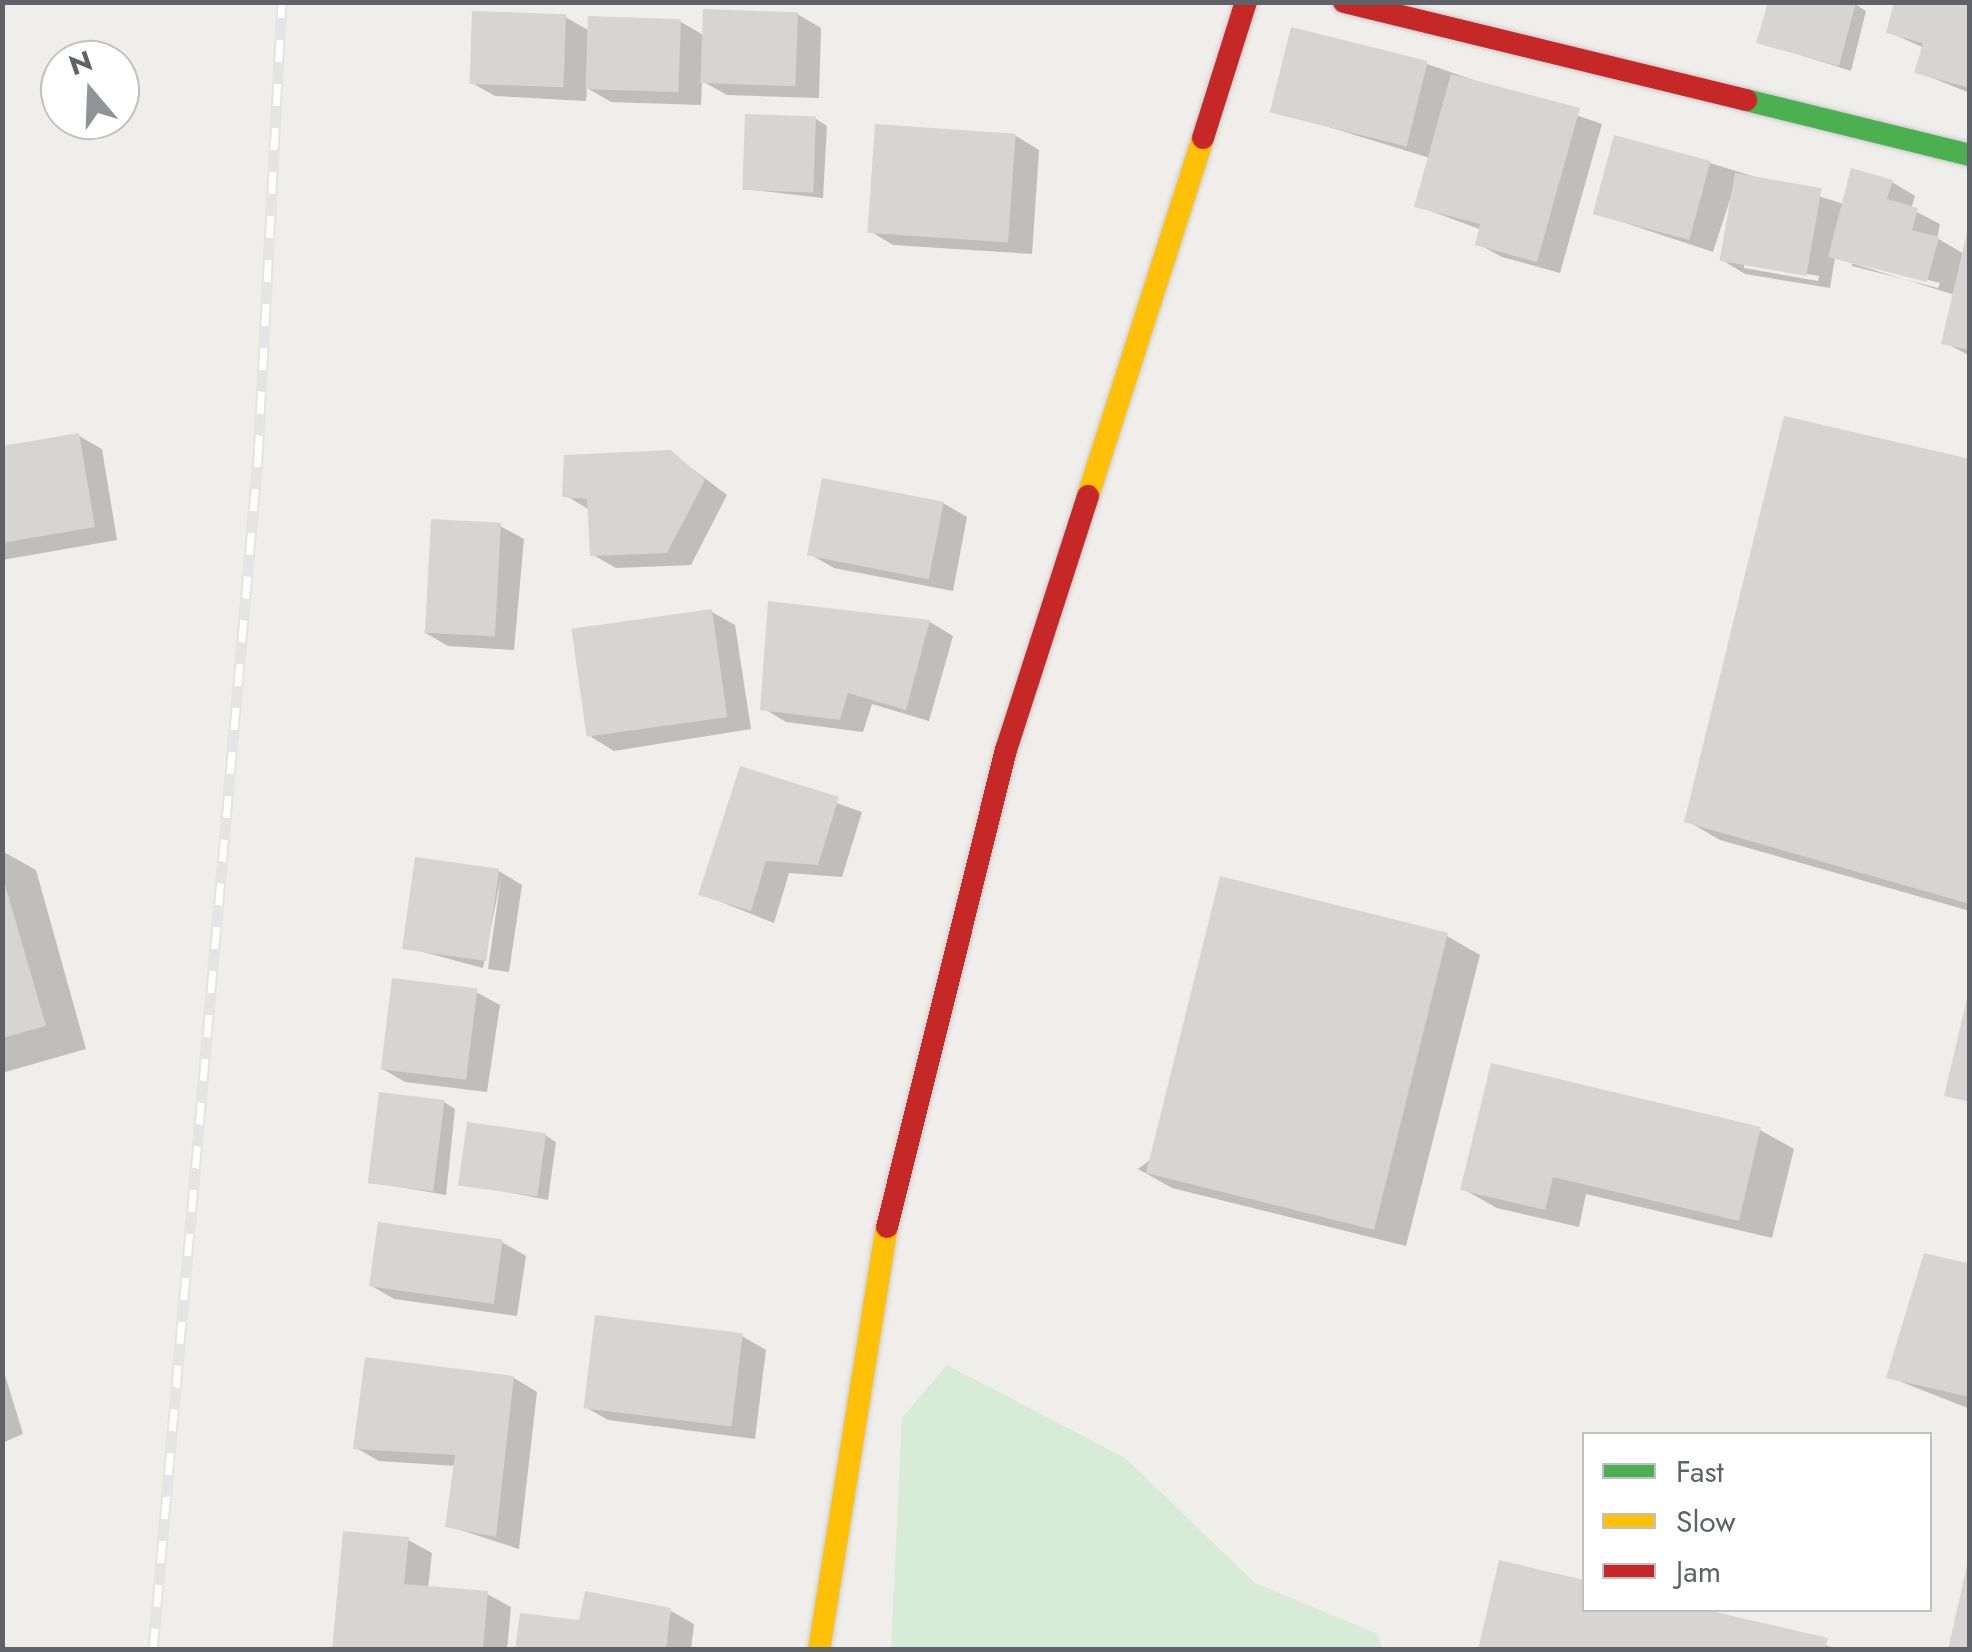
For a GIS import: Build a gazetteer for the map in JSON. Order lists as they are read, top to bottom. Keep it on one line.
{"legend":["Fast","Slow","Jam"],"north":"top"}
